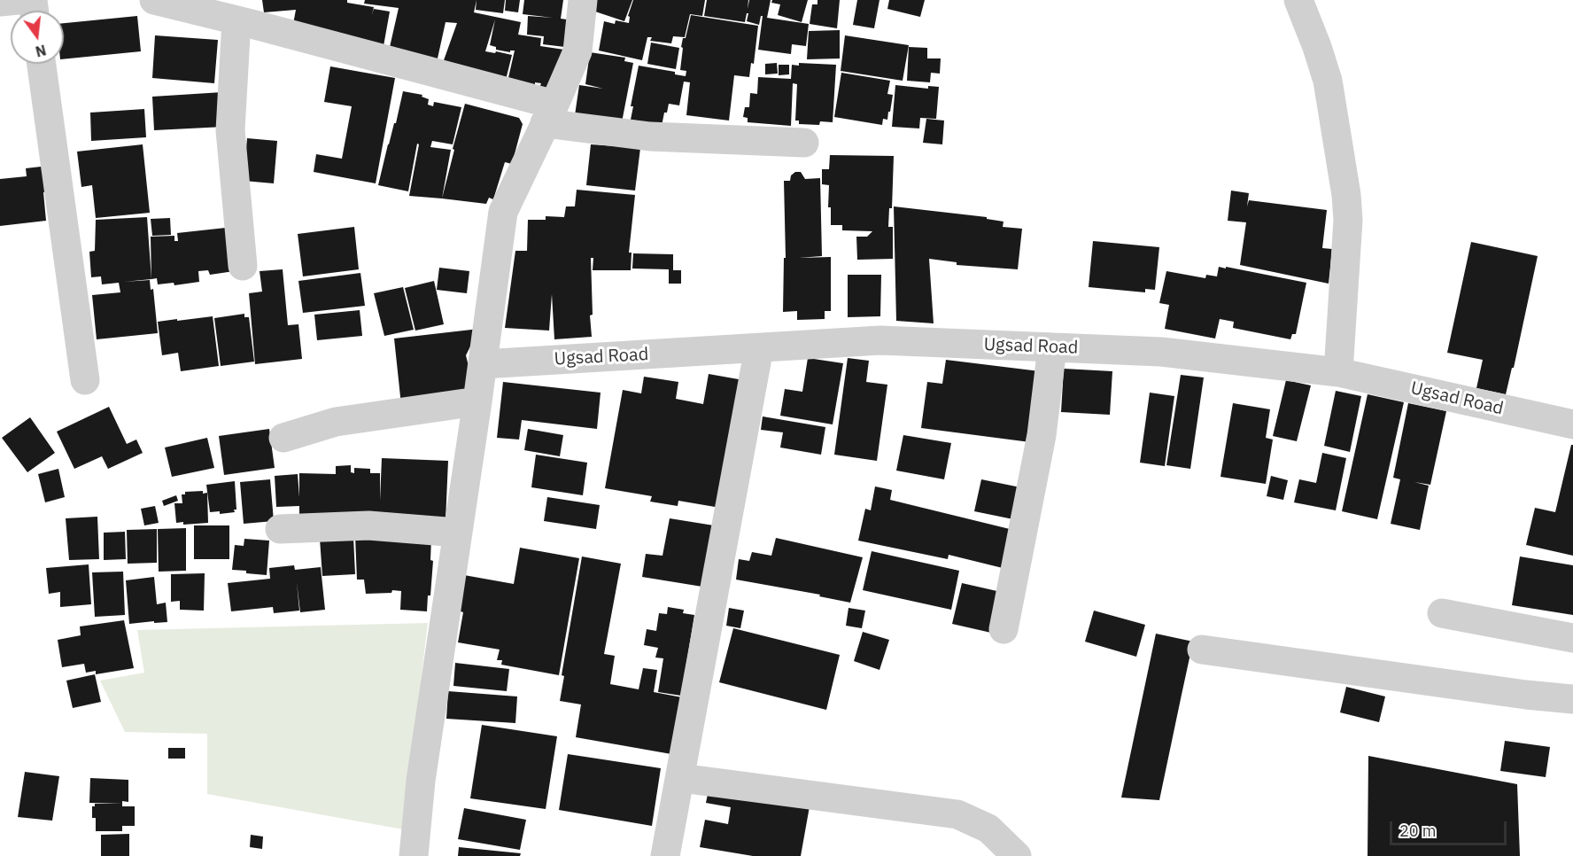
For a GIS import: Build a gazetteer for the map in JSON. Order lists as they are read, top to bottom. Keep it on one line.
{"streets":{"street":["Ugsad Road"]},"scale_bar":"20 m","north":"bottom"}
